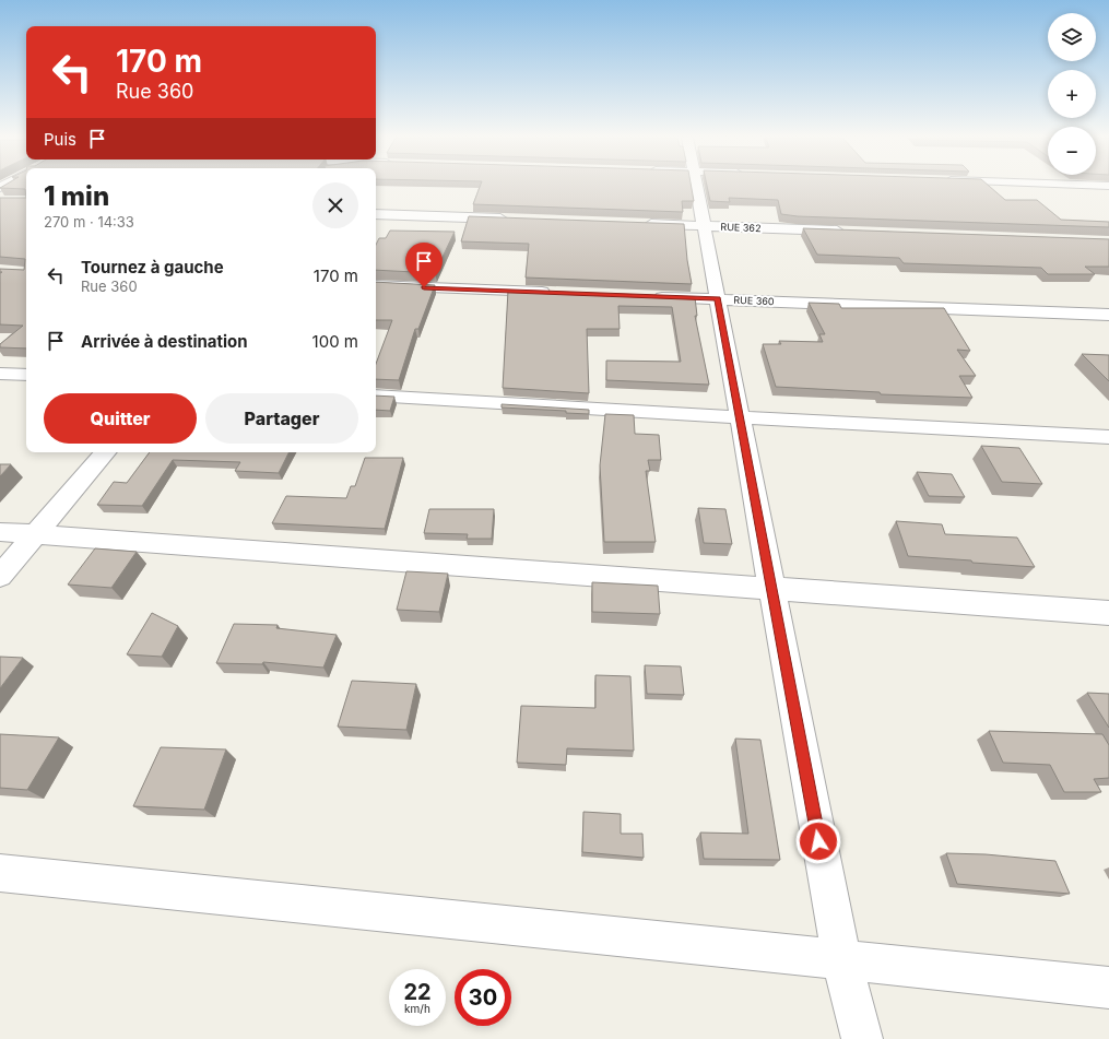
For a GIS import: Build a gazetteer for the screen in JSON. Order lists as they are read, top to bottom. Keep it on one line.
{"streets":{"street":["RUE 362","RUE 360"]},"page":{"map_buttons":["+","−"],"turn":["170 m","Rue 360"],"then":"Puis","heading":["1 min","270 m · 14:33"],"list":[{"name":"Tournez à gauche","note":"Rue 360","value":"170 m"},{"name":"Arrivée à destination","value":"100 m"}],"buttons":["Quitter","Partager"],"speed":"22 km/h","limit":"30"}}
